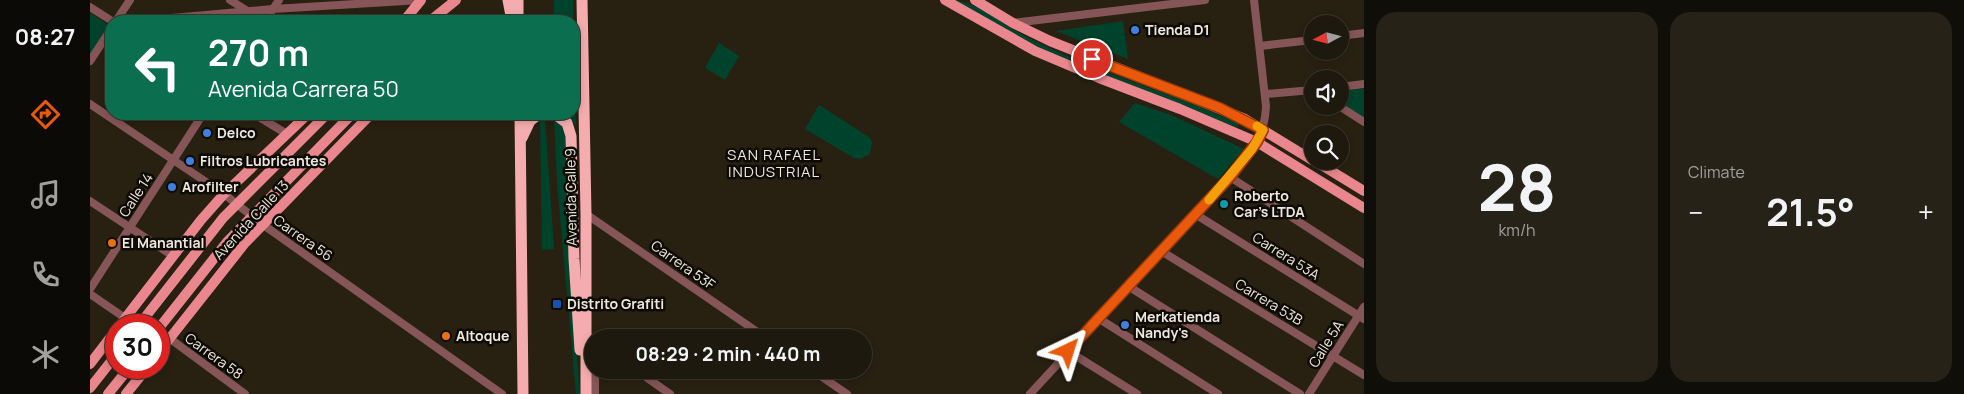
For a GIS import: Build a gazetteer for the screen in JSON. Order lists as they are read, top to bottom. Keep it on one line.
{"streets":{"highway":["Avenida Calle 9"],"main road":["Avenida Calle 13"],"street":["Calle 14","Carrera 56","Carrera 53A","Carrera 53F","Carrera 53B","Calle 5A","Carrera 58"]},"crossings":[["Calle 14","Carrera 56"],["Avenida Calle 9","Carrera 53F"],["Avenida Calle 13","Carrera 56"],["Carrera 53A","Calle 5A"],["Carrera 53B","Calle 5A"]],"districts":["SAN RAFAEL INDUSTRIAL"],"places":{"other":["Tienda D1","Delco","Filtros Lubricantes","Arofilter","Roberto Car's LTDA","El Manantial","Merkatienda Nandy's","Altoque"],"transit":["Distrito Grafiti"]},"north":"left","page":{"tabs":"08:27","tile":[["28","km/h"],"Climate"],"turn":["270 m","Avenida Carrera 50"],"heat":["−","21.5°","+"],"limit":"30","trip":"08:29 · 2 min · 440 m"}}
